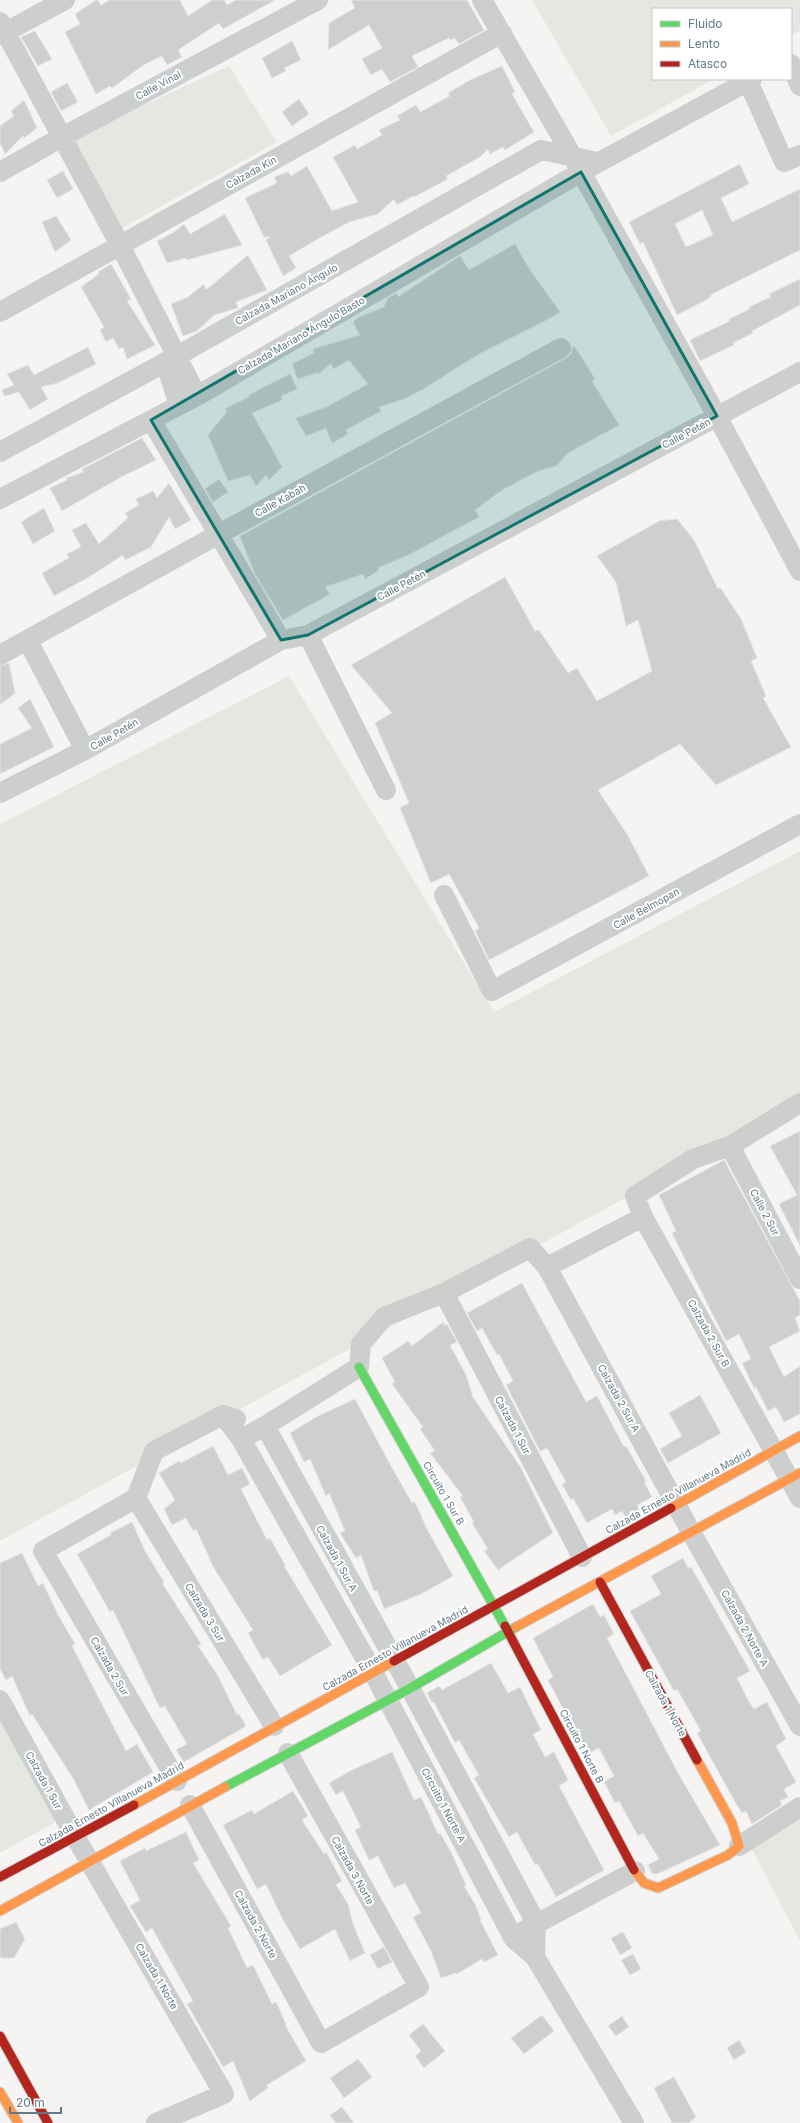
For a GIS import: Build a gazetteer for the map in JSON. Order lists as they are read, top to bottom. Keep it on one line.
{"streets":{"street":["Calle Vinal","Calzada Kin","Calzada Mariano Ángulo","Calzada Mariano Ángulo Basto","Calle Petén","Calle Kabah","Calle Belmopan","Calle 2 Sur","Calzada 2 Sur B","Calzada 2 Sur A","Calzada 1 Sur","Calzada Ernesto Villanueva Madrid","Circuito 1 Sur B","Calzada 1 Sur A","Calzada 3 Sur","Calzada 2 Norte A","Calzada 2 Sur","Calzada 1 Norte","Circuito 1 Norte B","Circuito 1 Norte A","Calzada 3 Norte","Calzada 2 Norte"]},"crossings":[["Calzada Mariano Ángulo","Calzada Mariano Ángulo Basto"],["Calle 2 Sur","Calzada 2 Sur B"],["Calzada 2 Sur B","Calzada Ernesto Villanueva Madrid"],["Calzada 2 Sur A","Calzada 1 Sur"],["Calzada 2 Sur A","Calzada Ernesto Villanueva Madrid"],["Calzada 2 Sur A","Calzada 2 Norte A"],["Calzada 1 Sur","Calzada Ernesto Villanueva Madrid"],["Calzada 1 Sur","Calzada 1 Norte"],["Calzada Ernesto Villanueva Madrid","Circuito 1 Sur B"],["Calzada Ernesto Villanueva Madrid","Calzada 1 Sur A"],["Calzada Ernesto Villanueva Madrid","Calzada 3 Sur"],["Calzada Ernesto Villanueva Madrid","Calzada 2 Sur"],["Calzada Ernesto Villanueva Madrid","Circuito 1 Norte A"],["Circuito 1 Sur B","Circuito 1 Norte B"],["Calzada 3 Sur","Calzada 2 Sur"],["Calzada 1 Norte","Circuito 1 Norte B"],["Calzada 3 Norte","Calzada 2 Norte"]],"legend":["Fluido","Lento","Atasco"],"scale_bar":"20 m"}
